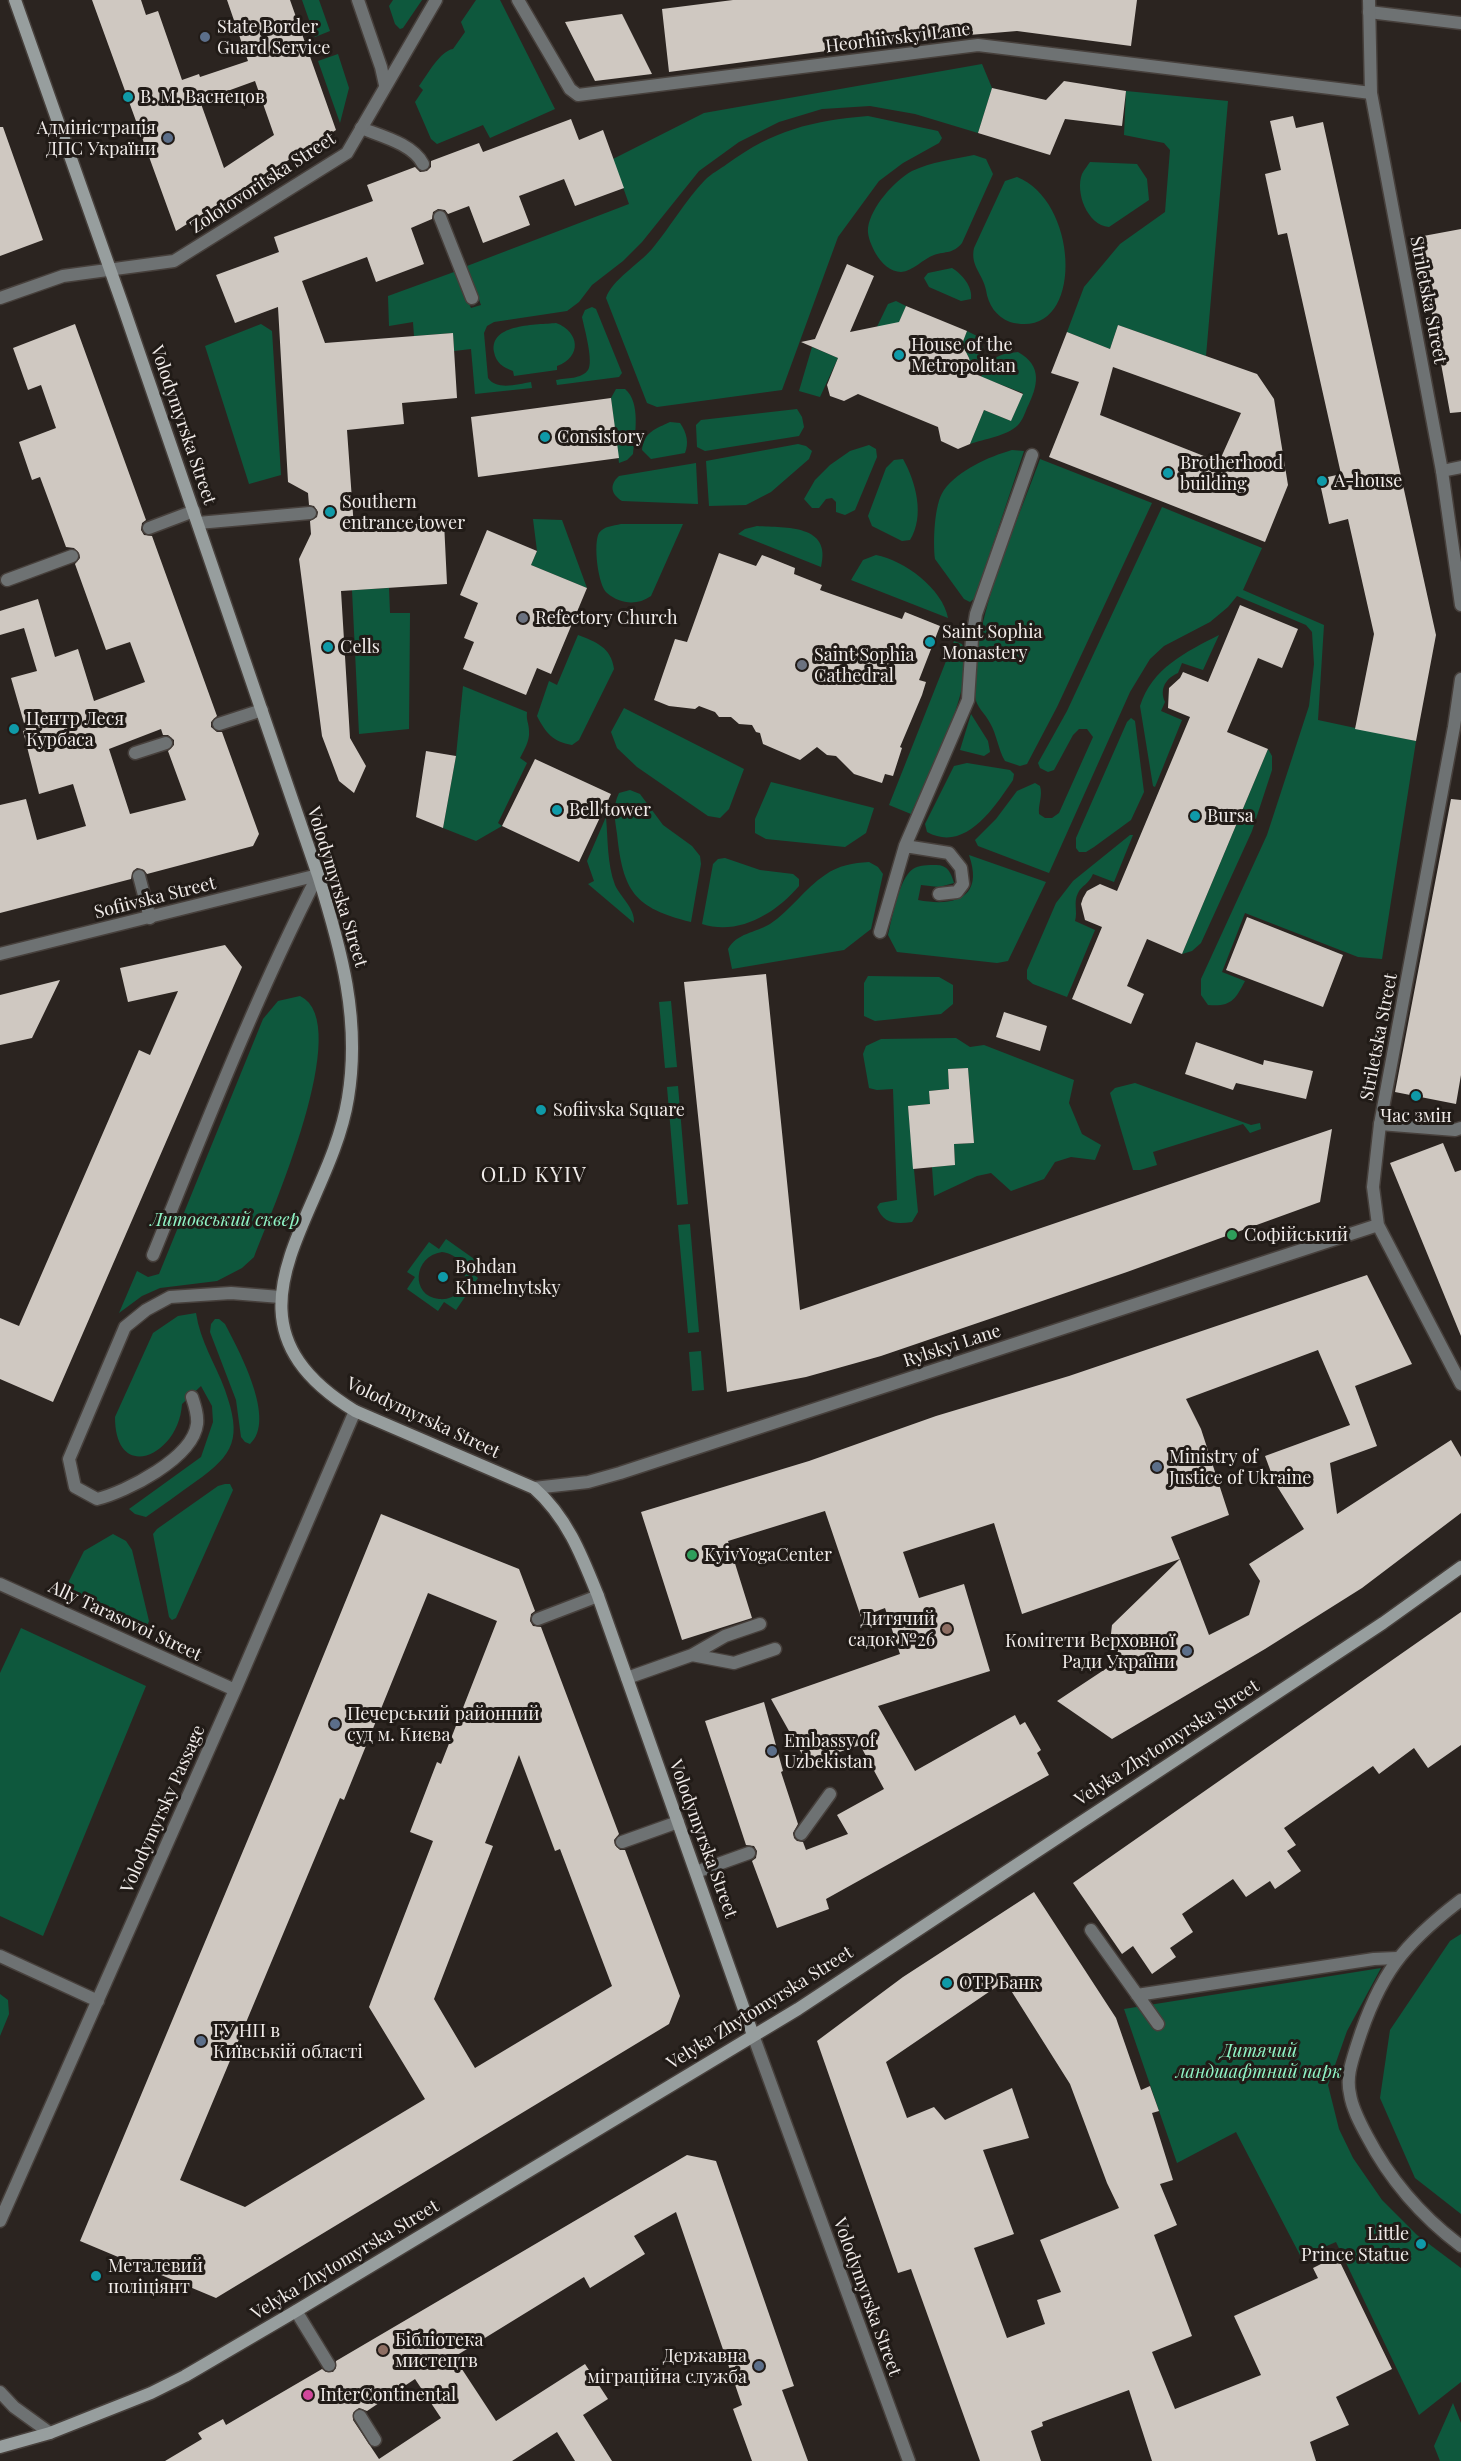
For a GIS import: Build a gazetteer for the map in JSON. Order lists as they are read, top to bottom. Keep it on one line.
{"streets":{"main road":["Volodymyrska Street","Velyka Zhytomyrska Street"],"street":["Heorhiivskyi Lane","Zolotovoritska Street","Striletska Street","Sofiivska Street","Rylskyi Lane","Ally Tarasovoi Street","Volodymyrsky Passage"]},"crossings":[["Heorhiivskyi Lane","Striletska Street"],["Zolotovoritska Street","Volodymyrska Street"],["Striletska Street","Rylskyi Lane"],["Volodymyrska Street","Sofiivska Street"],["Volodymyrska Street","Rylskyi Lane"],["Volodymyrska Street","Velyka Zhytomyrska Street"],["Volodymyrska Street","Volodymyrsky Passage"],["Ally Tarasovoi Street","Volodymyrsky Passage"]],"districts":["OLD KYIV"],"parks":["Литовський сквер","Дитячий ландшафтний парк"],"places":["State Border Guard Service","В. М. Васнецов","Адміністрація ДПС України","House of the Metropolitan","Consistory","Brotherhood building","A-house","Southern entrance tower","Refectory Church","Saint Sophia Monastery","Cells","Saint Sophia Cathedral","Центр Леся Курбаса","Bell tower","Bursa","Час змін","Sofiivska Square","Софійський","Bohdan Khmelnytsky","Ministry of Justice of Ukraine","KyivYogaCenter","Дитячий садок №26","Комітети Верховної Ради України","Печерський районний суд м. Києва","Embassy of Uzbekistan","OTP Банк","ГУ НП в Київській області","Little Prince Statue","Металевий поліціянт","Бібліотека мистецтв","Державна міграційна служба","InterContinental"]}
